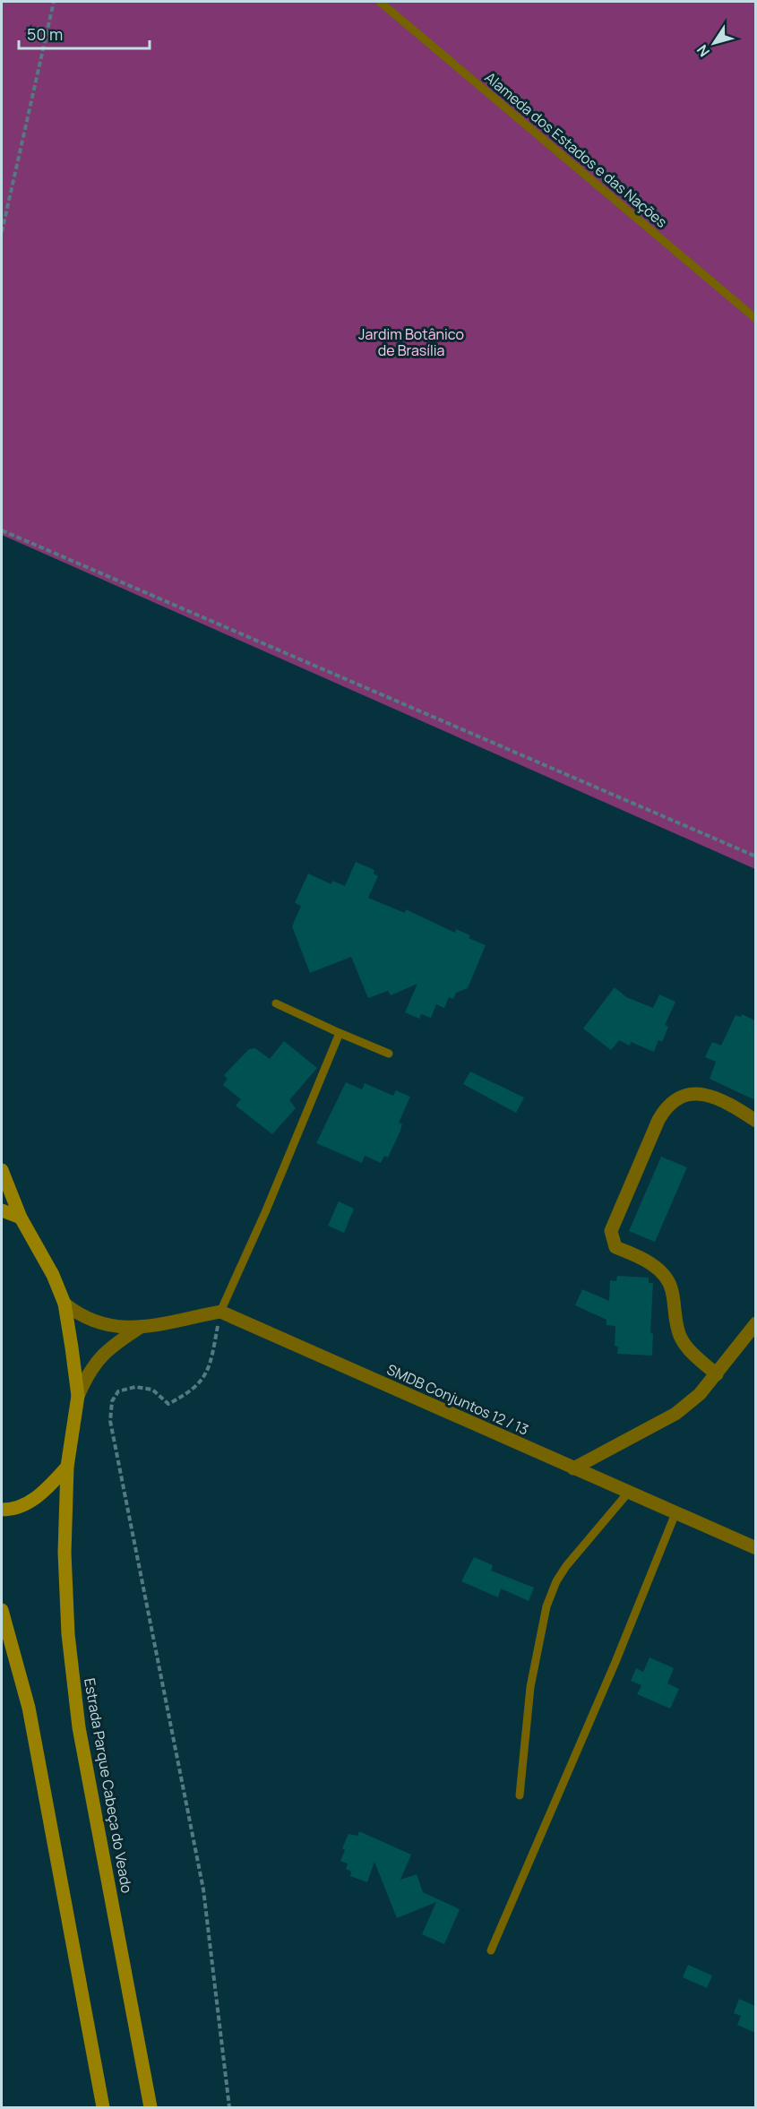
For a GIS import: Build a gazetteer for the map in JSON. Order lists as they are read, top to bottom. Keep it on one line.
{"streets":{"main road":["Estrada Parque Cabeça do Veado"],"street":["SMDB Conjuntos 12 / 13"],"lane":["Alameda dos Estados e das Nações"]},"parks":["Jardim Botânico de Brasília"],"scale_bar":"50 m","north":"bottom left"}
